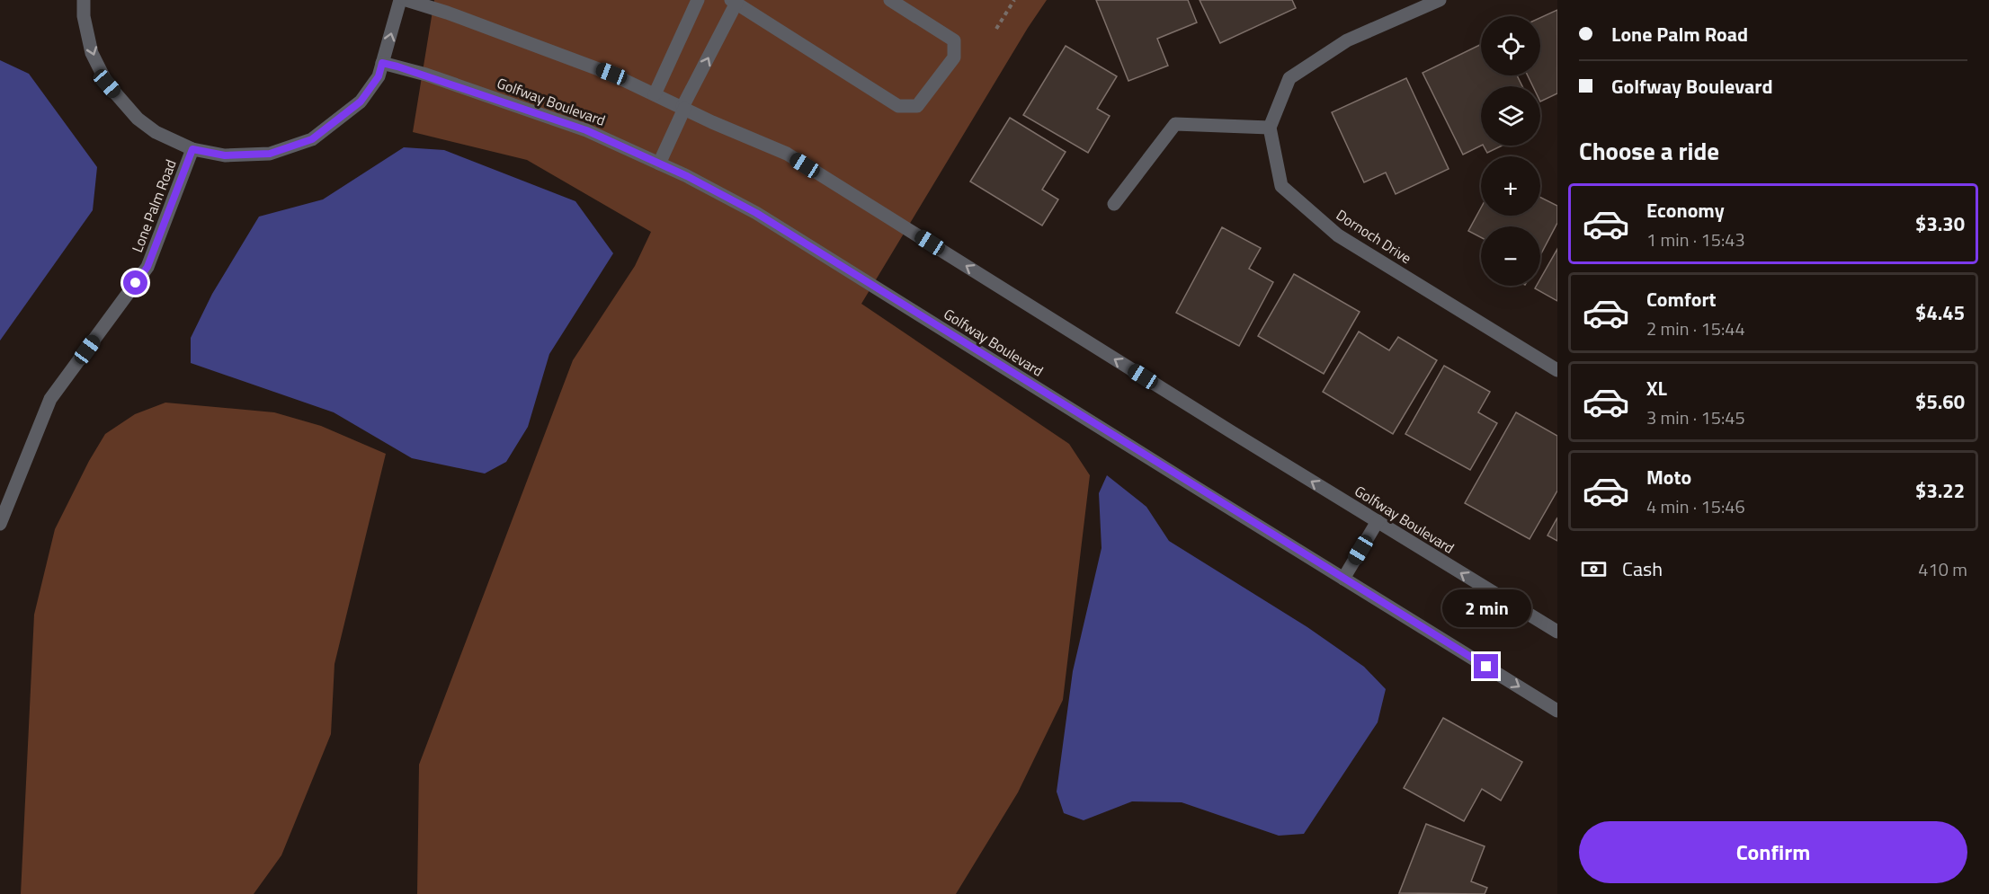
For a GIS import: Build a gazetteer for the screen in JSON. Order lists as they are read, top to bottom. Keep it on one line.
{"streets":{"street":["Golfway Boulevard","Lone Palm Road","Dornoch Drive"]},"page":{"banner":["Lone Palm Road","Golfway Boulevard"],"map_buttons":["+","−"],"heading":"Choose a ride","list":[{"name":"Economy","note":"1 min · 15:43","value":"$3.30"},{"name":"Comfort","note":"2 min · 15:44","value":"$4.45"},{"name":"XL","note":"3 min · 15:45","value":"$5.60"},{"name":"Moto","note":"4 min · 15:46","value":"$3.22"}],"pay":["Cash","410 m"],"bubble":"2 min","buttons":"Confirm"}}
